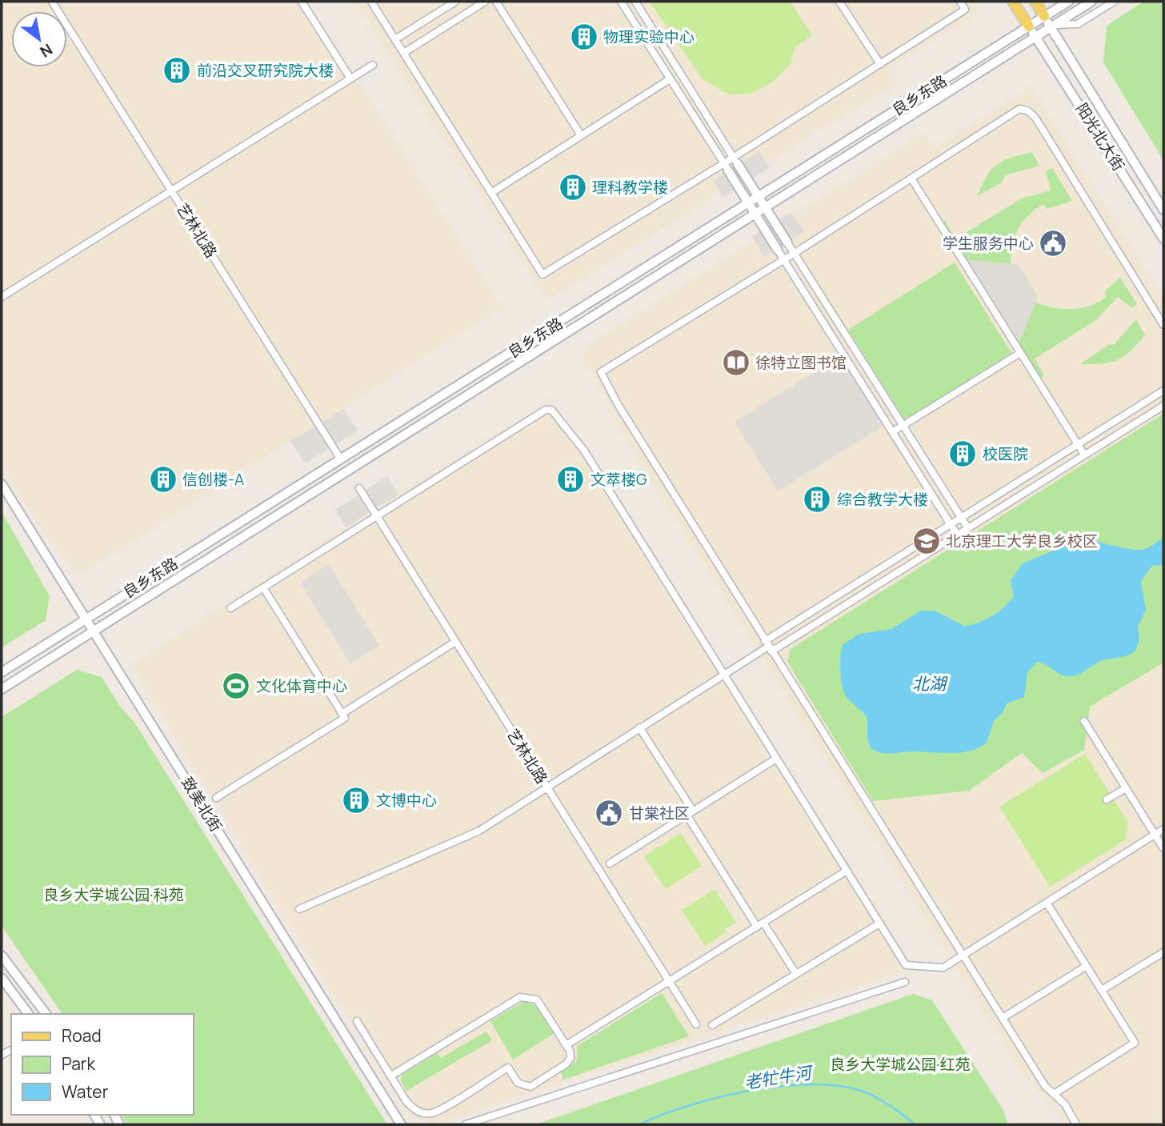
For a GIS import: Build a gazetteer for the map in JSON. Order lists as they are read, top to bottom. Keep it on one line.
{"streets":{"main road":["良乡东路","阳光北大街","致美北街"],"street":["艺林北路"]},"crossings":[["良乡东路","阳光北大街"],["良乡东路","艺林北路"],["良乡东路","致美北街"]],"water":["北湖","老牤牛河"],"parks":["良乡大学城公园·科苑","良乡大学城公园·红苑"],"places":{"building":["物理实验中心","前沿交叉研究院大楼","理科教学楼","校医院","信创楼-A","文萃楼G","综合教学大楼","文博中心"],"public building":["学生服务中心","甘棠社区"],"library":["徐特立图书馆"],"school or university":["北京理工大学良乡校区"],"sports":["文化体育中心"]},"legend":["Road","Park","Water"],"north":"bottom right"}
